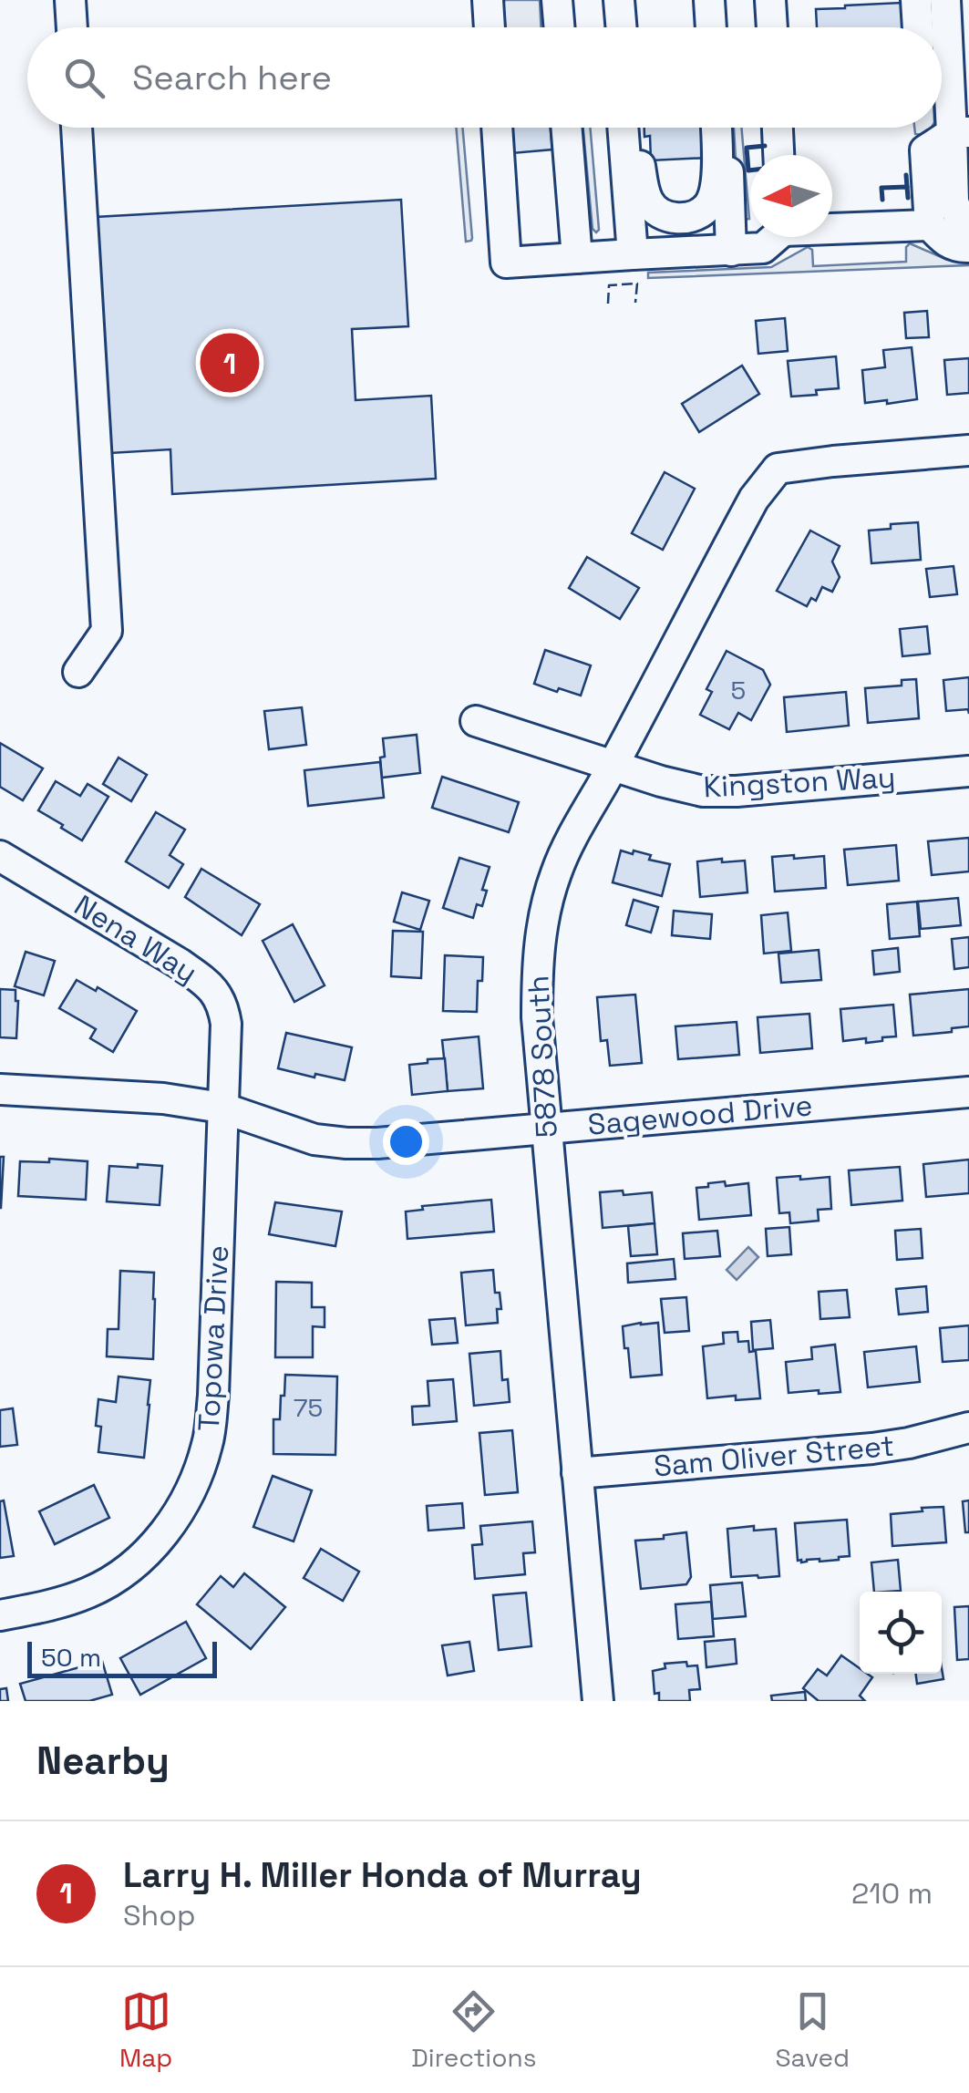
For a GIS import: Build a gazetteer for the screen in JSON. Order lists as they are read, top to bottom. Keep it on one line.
{"streets":{"street":["Kingston Way","Nena Way","5878 South","Sagewood Drive","Topowa Drive","Sam Oliver Street"]},"crossings":[["Kingston Way","5878 South"],["Nena Way","Sagewood Drive"],["Nena Way","Topowa Drive"],["5878 South","Sagewood Drive"],["5878 South","Sam Oliver Street"],["Sagewood Drive","Topowa Drive"]],"house_numbers":["5","75"],"scale_bar":"50 m","north":"left","page":{"search":"Search here","pins":"1","scale":"50 m","heading":"Nearby","list":[{"mark":"1","name":"Larry H. Miller Honda of Murray","note":"Shop","value":"210 m"}],"nav":["Map","Directions","Saved"]}}
